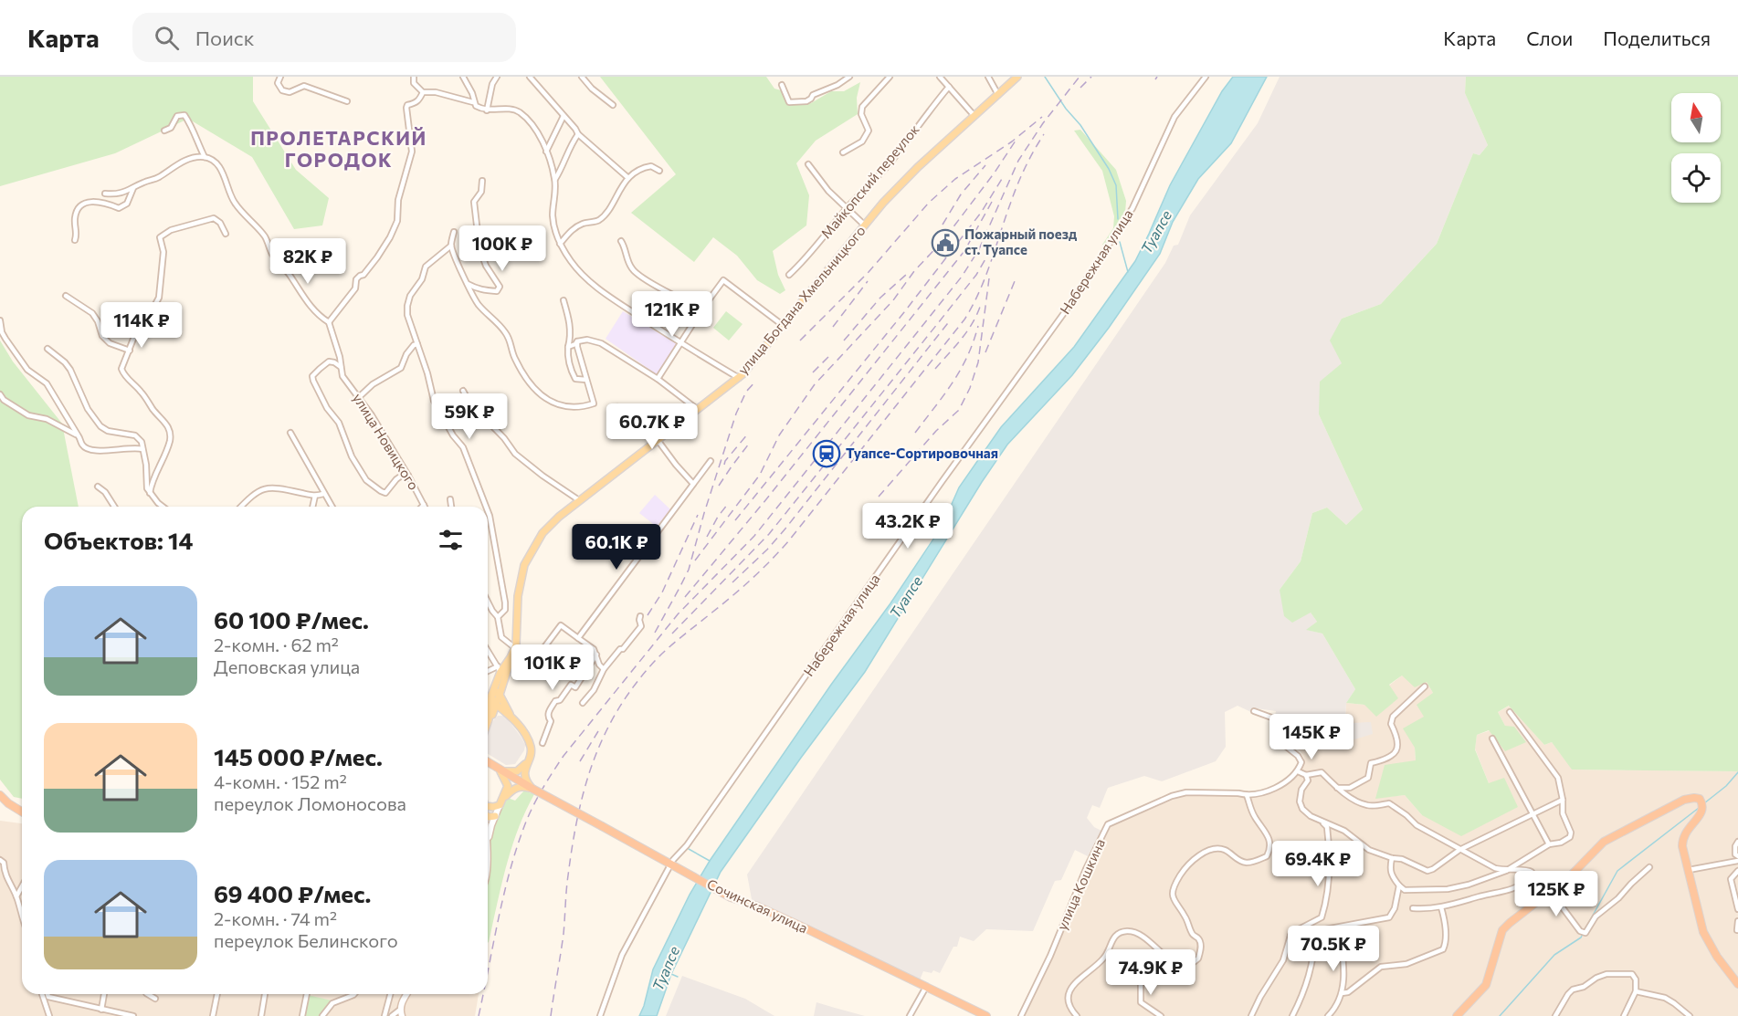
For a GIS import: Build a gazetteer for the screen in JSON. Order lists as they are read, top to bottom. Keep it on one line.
{"streets":{"highway":["Сочинская улица"],"main road":["улица Богдана Хмельницкого"],"street":["Майкопский переулок","Набережная улица","улица Новицкого","улица Кошкина"]},"crossings":[["Набережная улица","Сочинская улица"]],"districts":["ПРОЛЕТАРСКИЙ ГОРОДОК"],"water":["Туапсе"],"places":{"public building":["Пожарный поезд ст. Туапсе"],"station":["Туапсе-Сортировочная"]},"north":"top","page":{"header":"Карта","search":"Поиск","nav":["Карта","Слои","Поделиться"],"price":["100K ₽","82K ₽","121K ₽","114K ₽","59K ₽","60.7K ₽","43.2K ₽","60.1K ₽","101K ₽","145K ₽","69.4K ₽","125K ₽","70.5K ₽","74.9K ₽"],"heading":"Объектов: 14","list":[{"name":"60 100 ₽/мес.","note":"2-комн. · 62 m² · Деповская улица"},{"name":"145 000 ₽/мес.","note":"4-комн. · 152 m² · переулок Ломоносова"},{"name":"69 400 ₽/мес.","note":"2-комн. · 74 m² · переулок Белинского"}]}}
